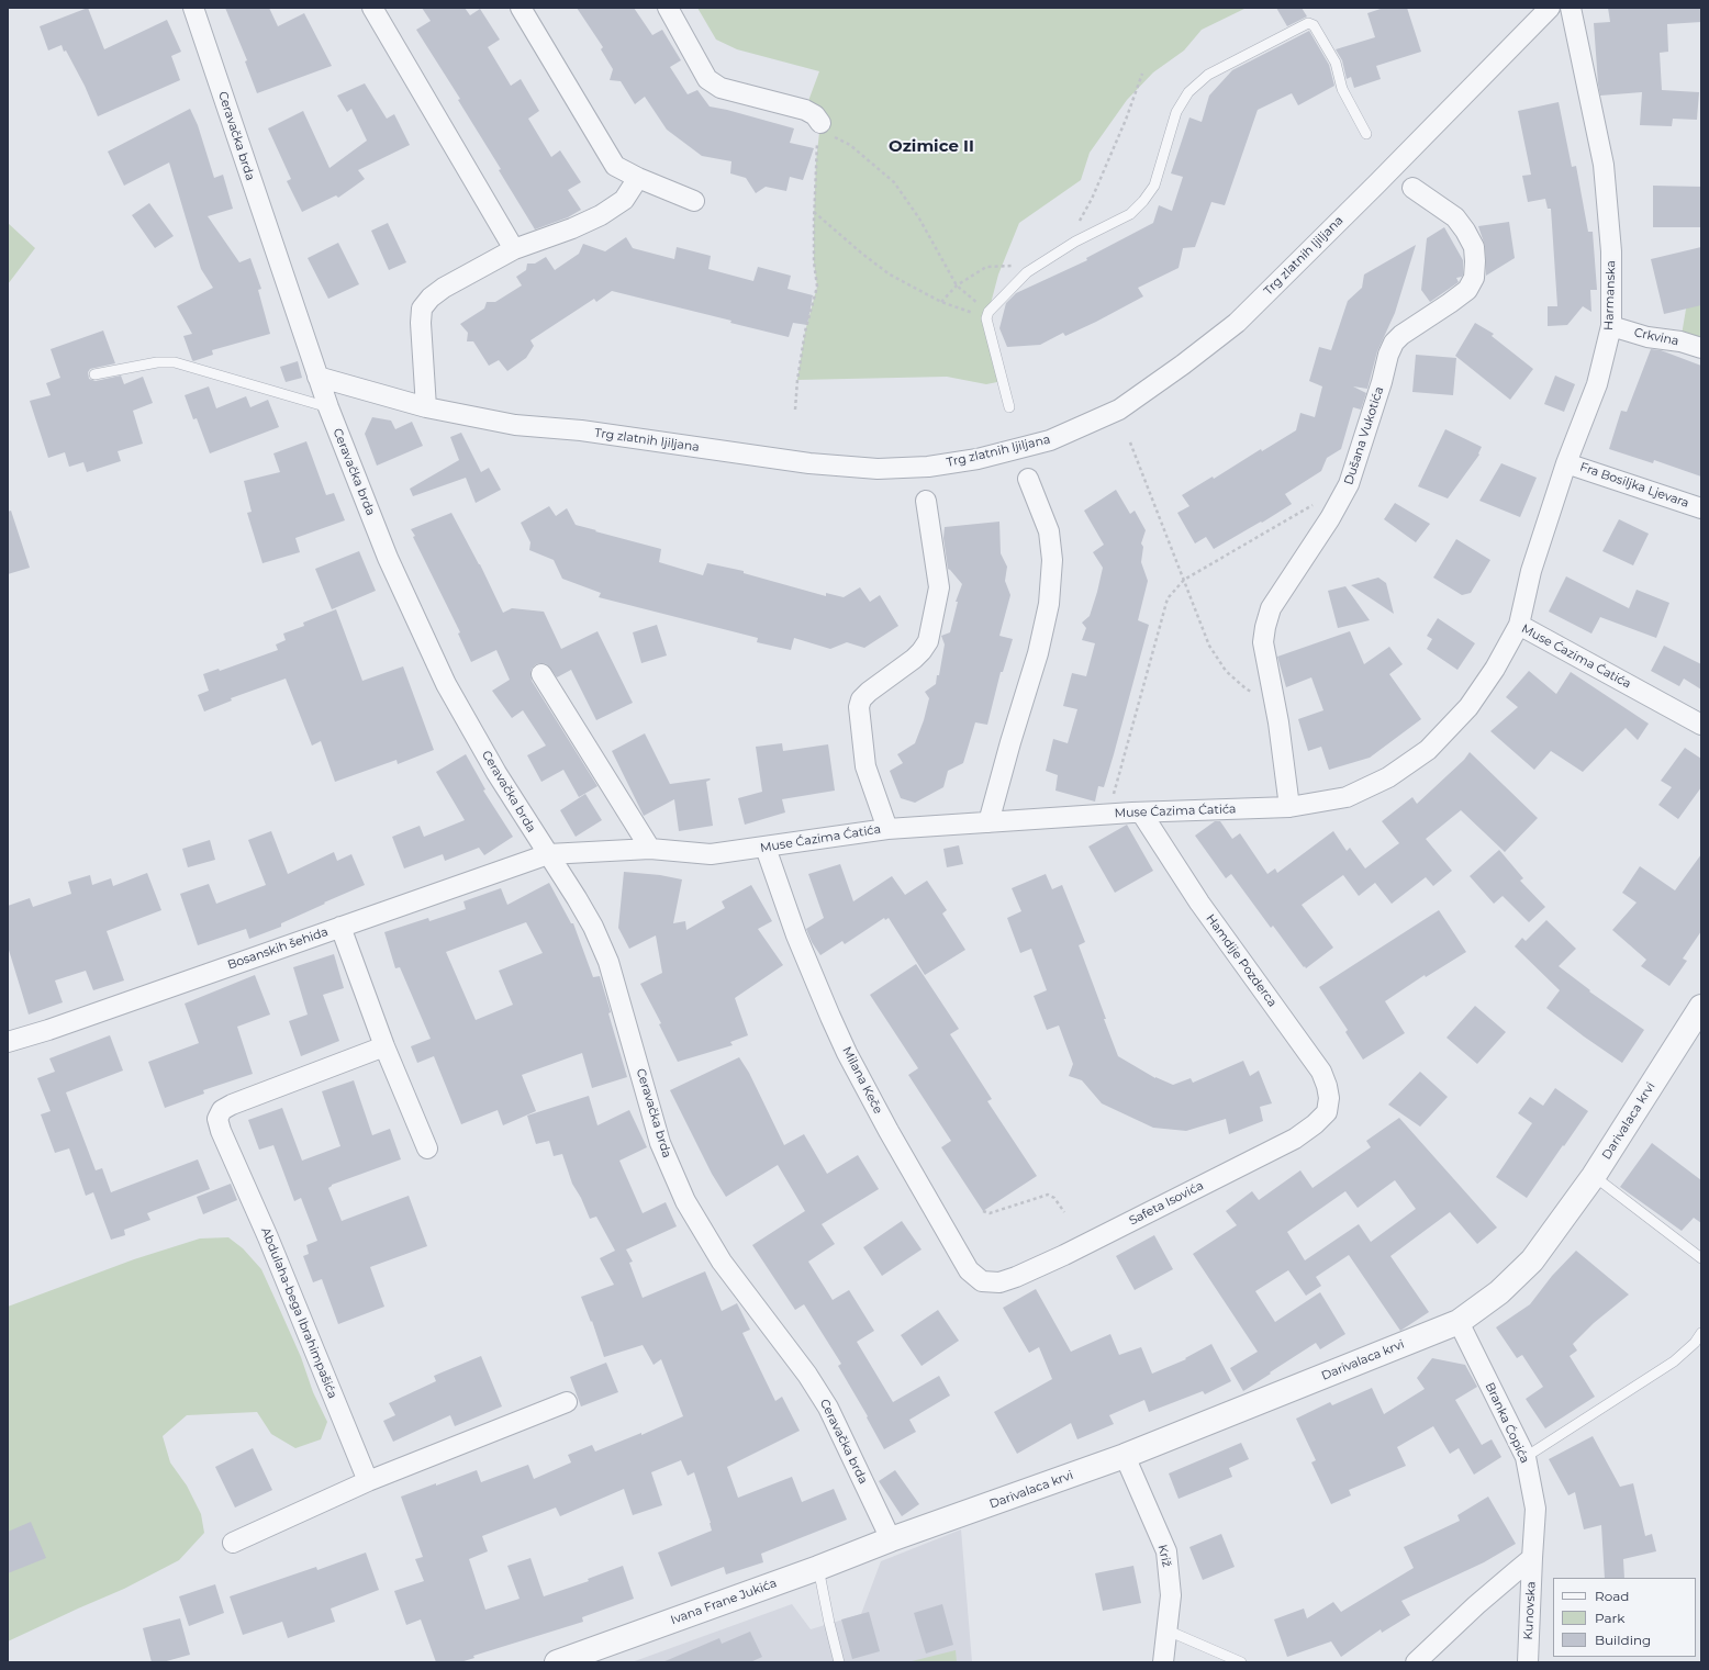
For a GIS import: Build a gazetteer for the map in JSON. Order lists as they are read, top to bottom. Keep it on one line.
{"streets":{"street":["Ceravačka brda","Trg zlatnih ljiljana","Harmanska","Crkvina","Dušana Vukotića","Fra Bosiljka Ljevara","Muse Ćazima Ćatića","Bosanskih šehida","Hamdije Pozderca","Milana Keče","Darivalaca krvi","Safeta Isovića","Abdulaha-bega Ibrahimpašića","Branka Ćopića","Križ","Ivana Frane Jukića","Kunovska"]},"crossings":[["Ceravačka brda","Trg zlatnih ljiljana"],["Ceravačka brda","Muse Ćazima Ćatića"],["Ceravačka brda","Bosanskih šehida"],["Ceravačka brda","Darivalaca krvi"],["Ceravačka brda","Ivana Frane Jukića"],["Harmanska","Crkvina"],["Harmanska","Fra Bosiljka Ljevara"],["Harmanska","Muse Ćazima Ćatića"],["Dušana Vukotića","Muse Ćazima Ćatića"],["Muse Ćazima Ćatića","Bosanskih šehida"],["Muse Ćazima Ćatića","Hamdije Pozderca"],["Muse Ćazima Ćatića","Milana Keče"],["Hamdije Pozderca","Safeta Isovića"],["Milana Keče","Safeta Isovića"],["Darivalaca krvi","Branka Ćopića"],["Darivalaca krvi","Križ"],["Darivalaca krvi","Ivana Frane Jukića"],["Branka Ćopića","Kunovska"]],"districts":["Ozimice II"],"legend":["Road","Park","Building"]}
